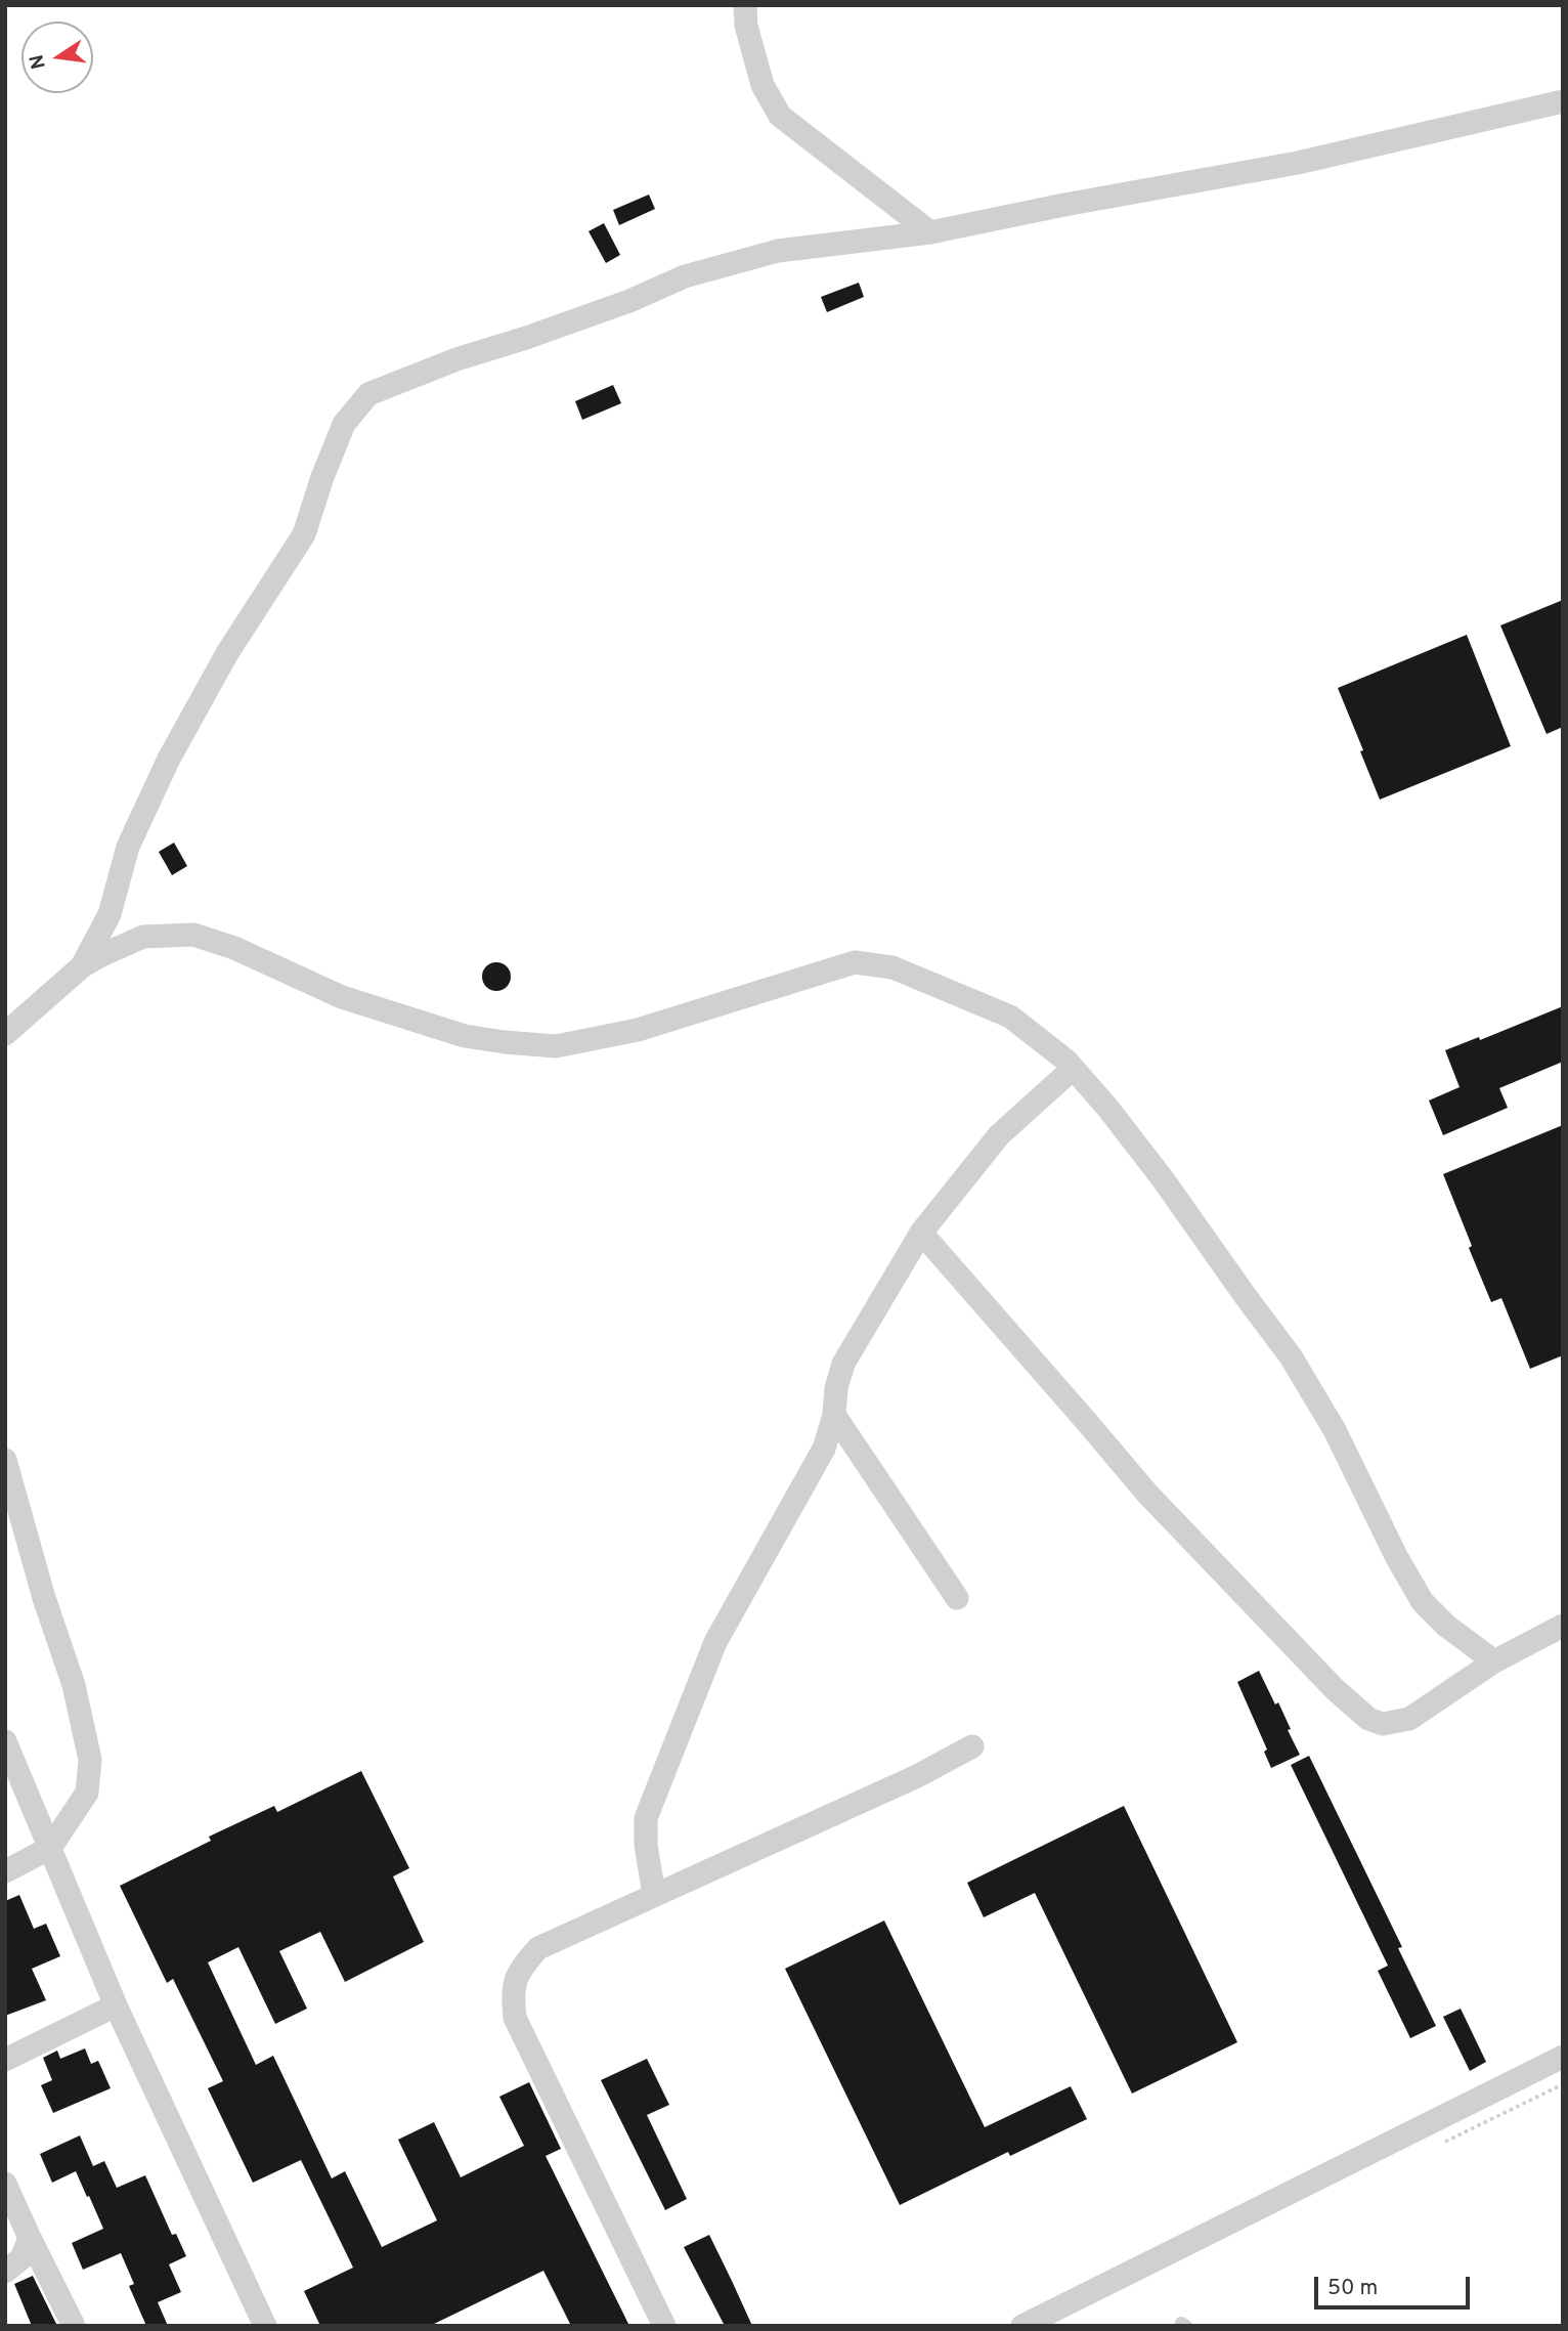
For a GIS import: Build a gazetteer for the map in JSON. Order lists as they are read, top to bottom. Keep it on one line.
{"scale_bar":"50 m","north":"left"}
